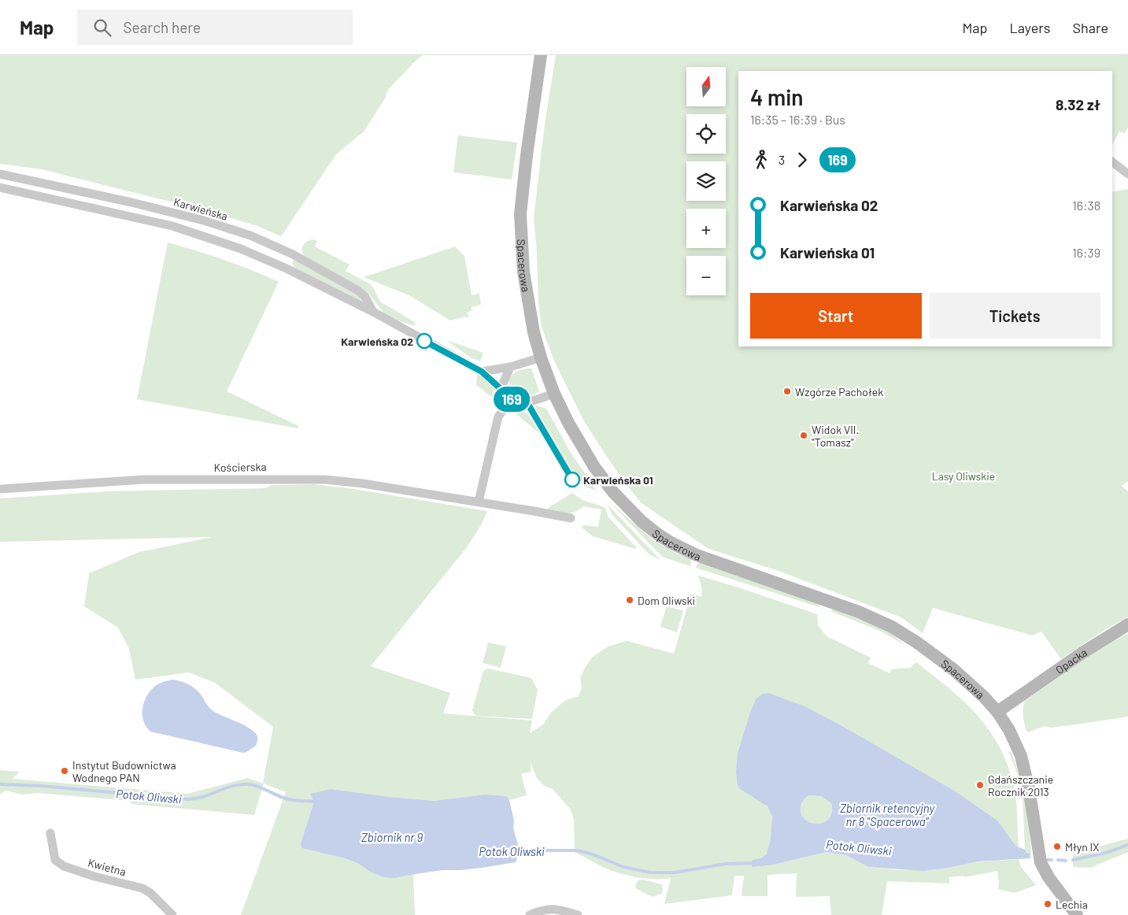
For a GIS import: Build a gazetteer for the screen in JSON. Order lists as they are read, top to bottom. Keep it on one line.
{"streets":{"main road":["Spacerowa","Opacka"],"street":["Karwieńska","Kościerska","Kwietna"]},"crossings":[["Spacerowa","Opacka"]],"water":["Potok Oliwski","Zbiornik retencyjny nr 8 \"Spacerowa\"","Zbiornik nr 9"],"parks":["Lasy Oliwskie"],"places":["Karwieńska 02","Wzgórze Pachołek","Widok VII. \"Tomasz\"","Karwieńska 01","Dom Oliwski","Instytut Budownictwa Wodnego PAN","Gdańszczanie Rocznik 2013","Młyn IX","Lechia"],"lines":["bus line 169"],"north":"top","page":{"header":"Map","search":"Search here","nav":["Map","Layers","Share"],"on_map":"169","map_buttons":["+","−"],"heading":["4 min","16:35 – 16:39 · Bus","8.32 zł"],"legs":["3","169"],"list":[{"name":"Karwieńska 02","value":"16:38"},{"name":"Karwieńska 01","value":"16:39"}],"buttons":["Start","Tickets"]}}
